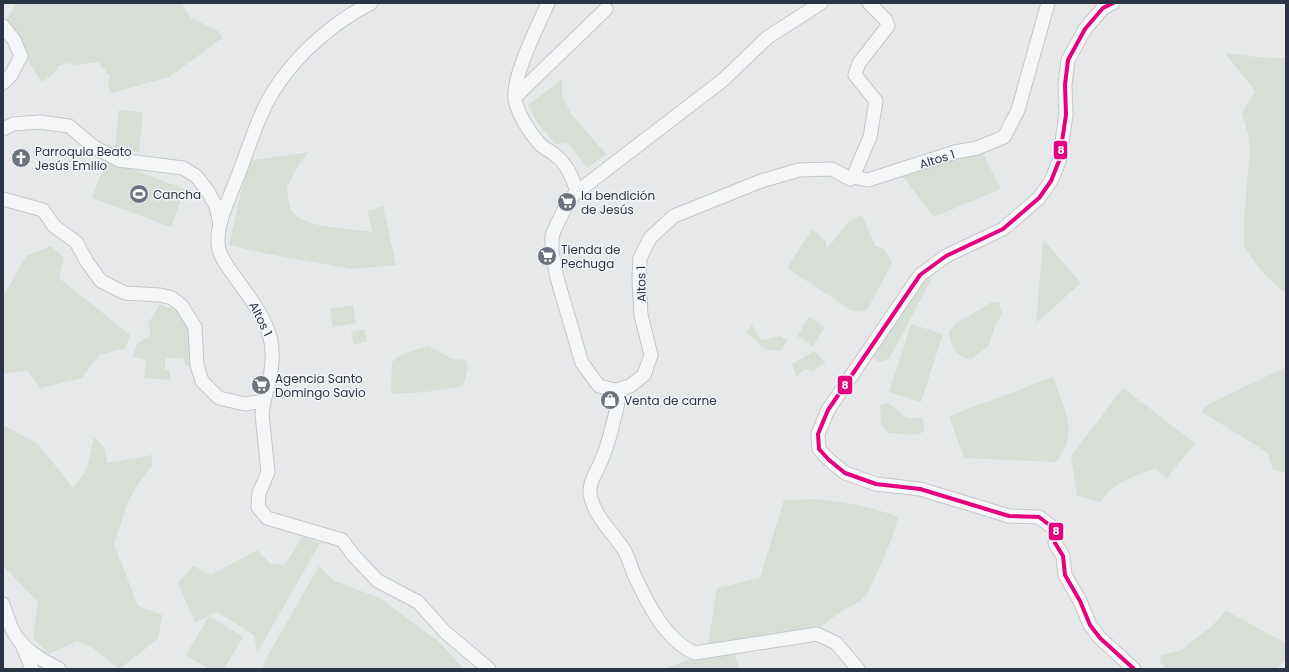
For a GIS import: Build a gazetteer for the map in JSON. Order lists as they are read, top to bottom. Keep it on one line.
{"streets":{"street":["Altos 1"]},"places":{"church":["Parroquia Beato Jesús Emilio"],"sports":["Cancha"],"supermarket":["la bendición de Jesús","Tienda de Pechuga","Agencia Santo Domingo Savio"],"shop":["Venta de carne"]},"lines":["transit line 8"]}
